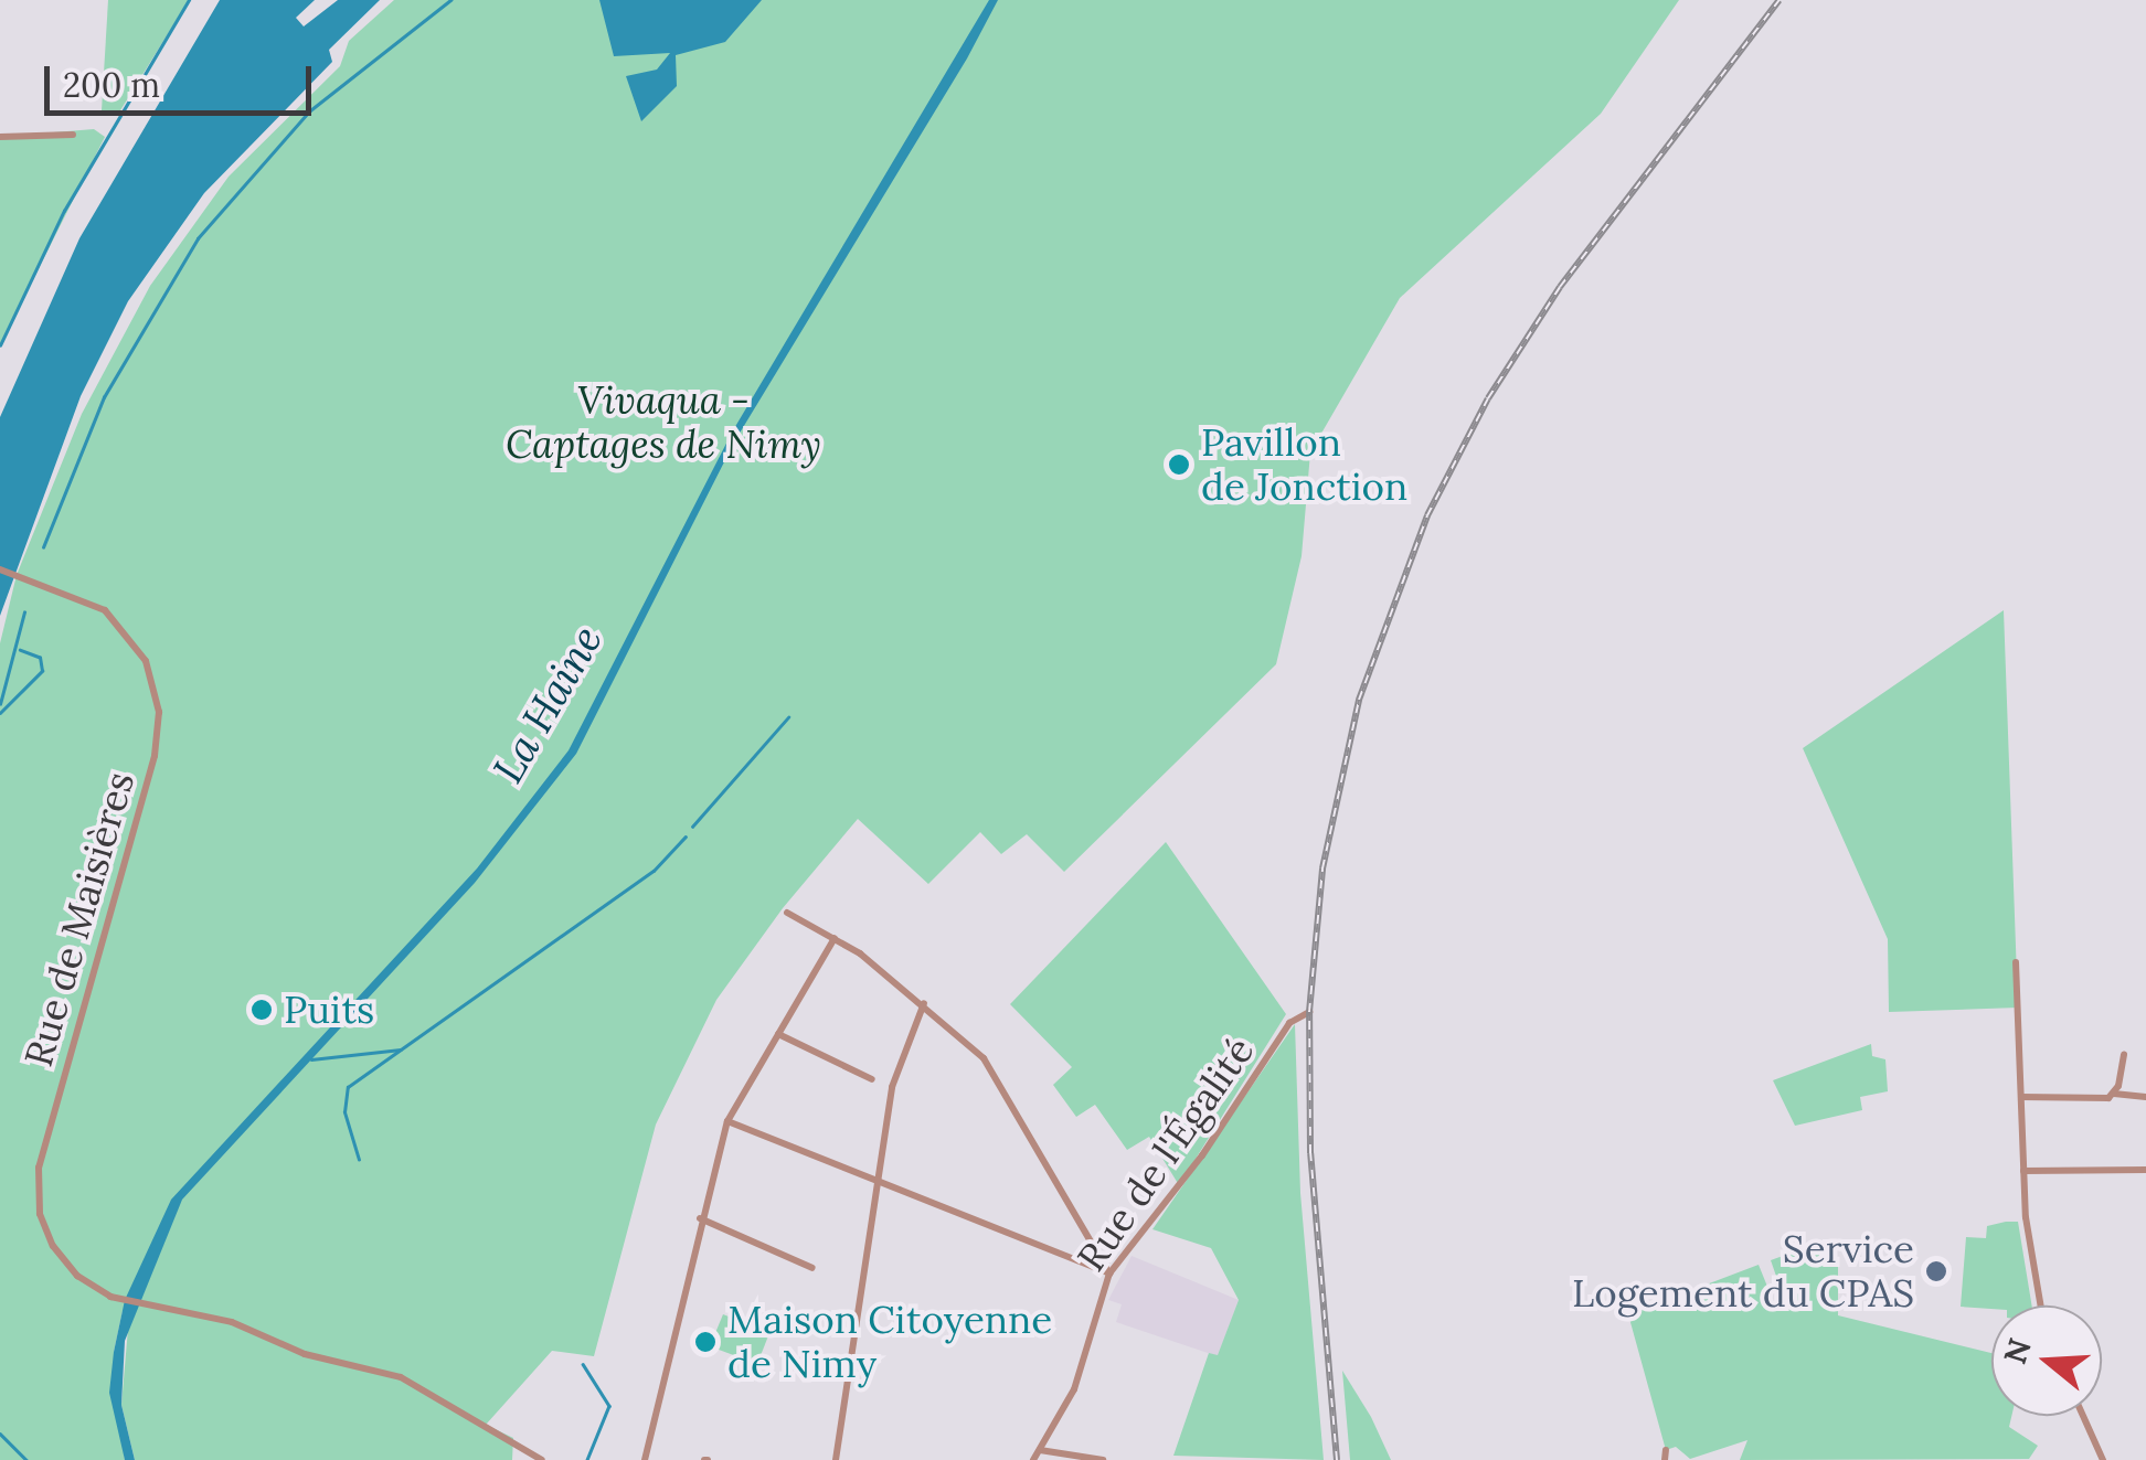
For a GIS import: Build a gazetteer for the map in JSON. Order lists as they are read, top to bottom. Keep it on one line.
{"streets":{"street":["Rue de Maisières","Rue de l'Égalité"]},"water":["La Haine"],"parks":["Vivaqua - Captages de Nimy"],"places":["Pavillon de Jonction","Puits","Service Logement du CPAS","Maison Citoyenne de Nimy"],"scale_bar":"200 m","north":"left"}
